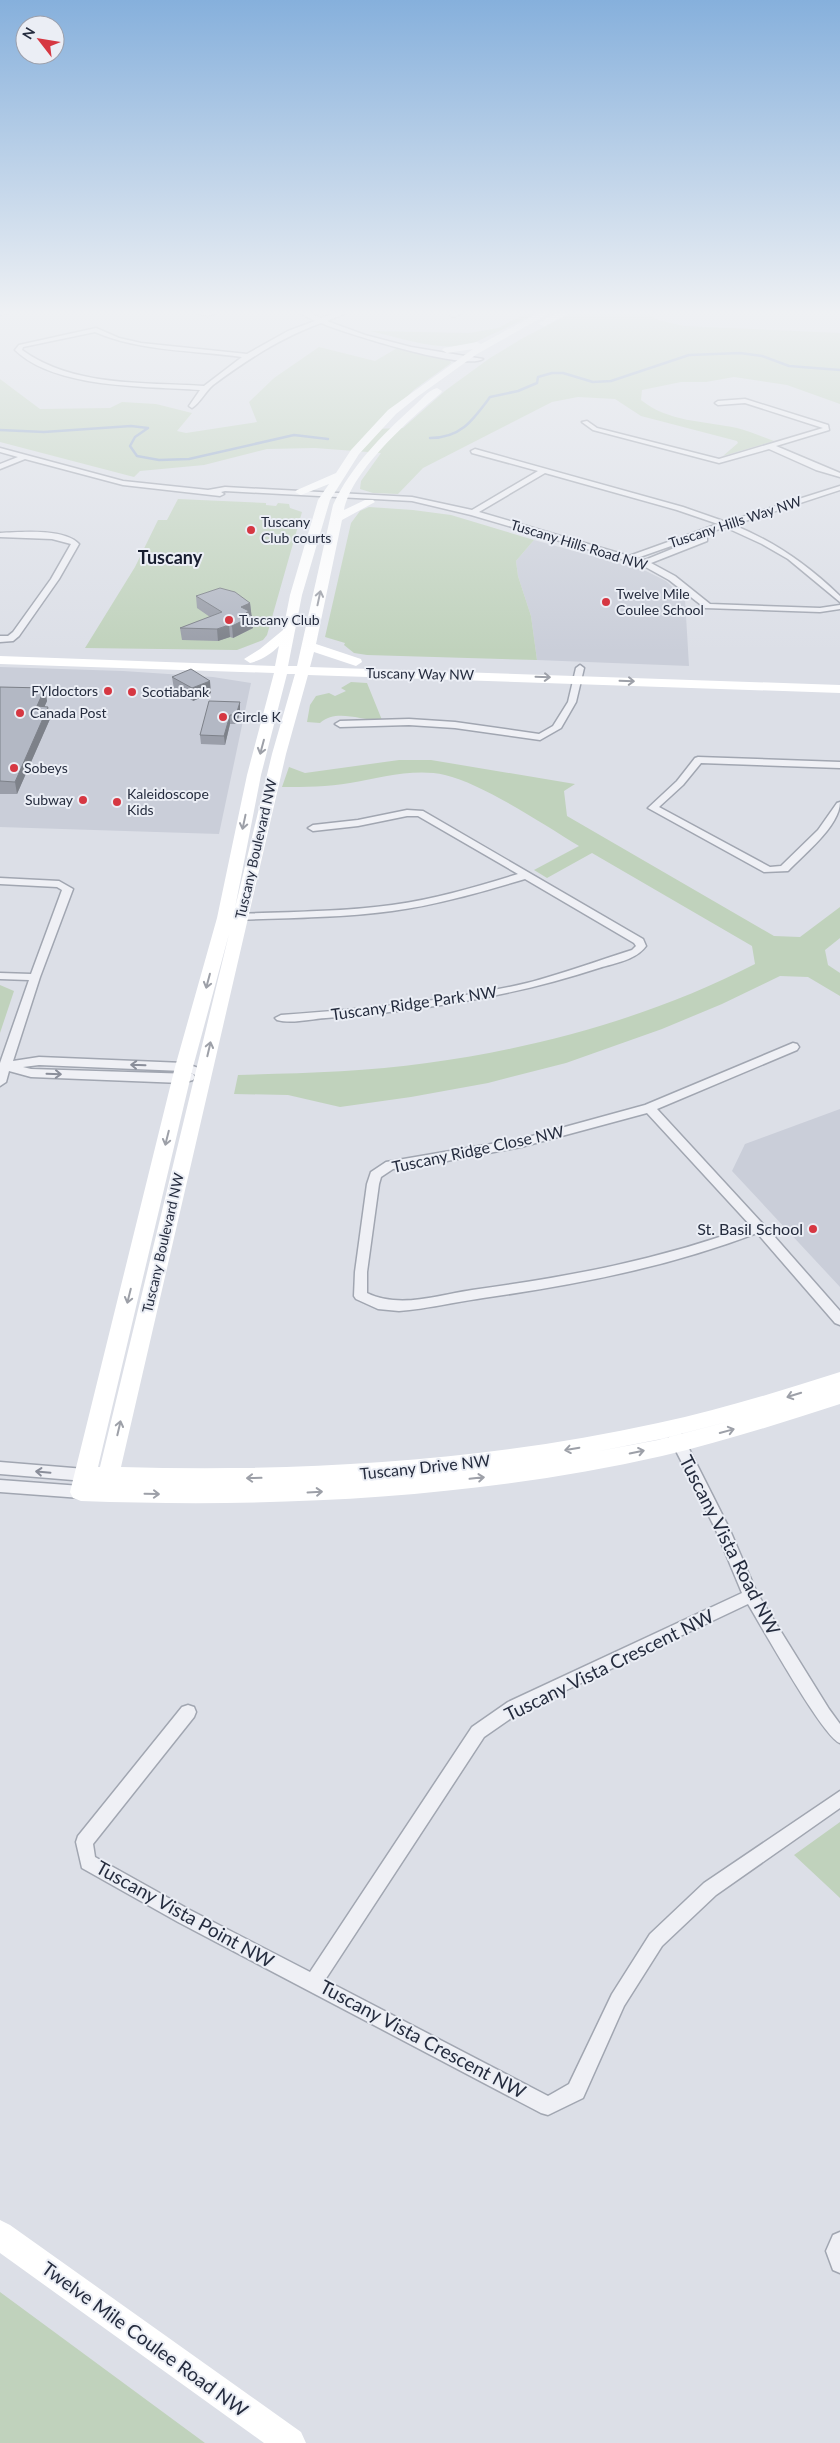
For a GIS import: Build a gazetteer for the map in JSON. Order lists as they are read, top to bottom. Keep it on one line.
{"streets":{"street":["Tuscany Hills Way NW","Tuscany Hills Road NW","Tuscany Way NW","Tuscany Boulevard NW","Tuscany Ridge Park NW","Tuscany Ridge Close NW","Tuscany Drive NW","Tuscany Vista Road NW","Tuscany Vista Crescent NW","Tuscany Vista Point NW","Twelve Mile Coulee Road NW"]},"crossings":[["Tuscany Hills Way NW","Tuscany Hills Road NW"],["Tuscany Hills Road NW","Tuscany Boulevard NW"],["Tuscany Way NW","Tuscany Boulevard NW"],["Tuscany Boulevard NW","Tuscany Drive NW"],["Tuscany Drive NW","Tuscany Vista Road NW"],["Tuscany Vista Road NW","Tuscany Vista Crescent NW"],["Tuscany Vista Crescent NW","Tuscany Vista Point NW"]],"districts":["Tuscany"],"places":["Tuscany Club courts","Twelve Mile Coulee School","Tuscany Club","FYIdoctors","Scotiabank","Canada Post","Circle K","Sobeys","Subway","Kaleidoscope Kids","St. Basil School"],"north":"top left"}
